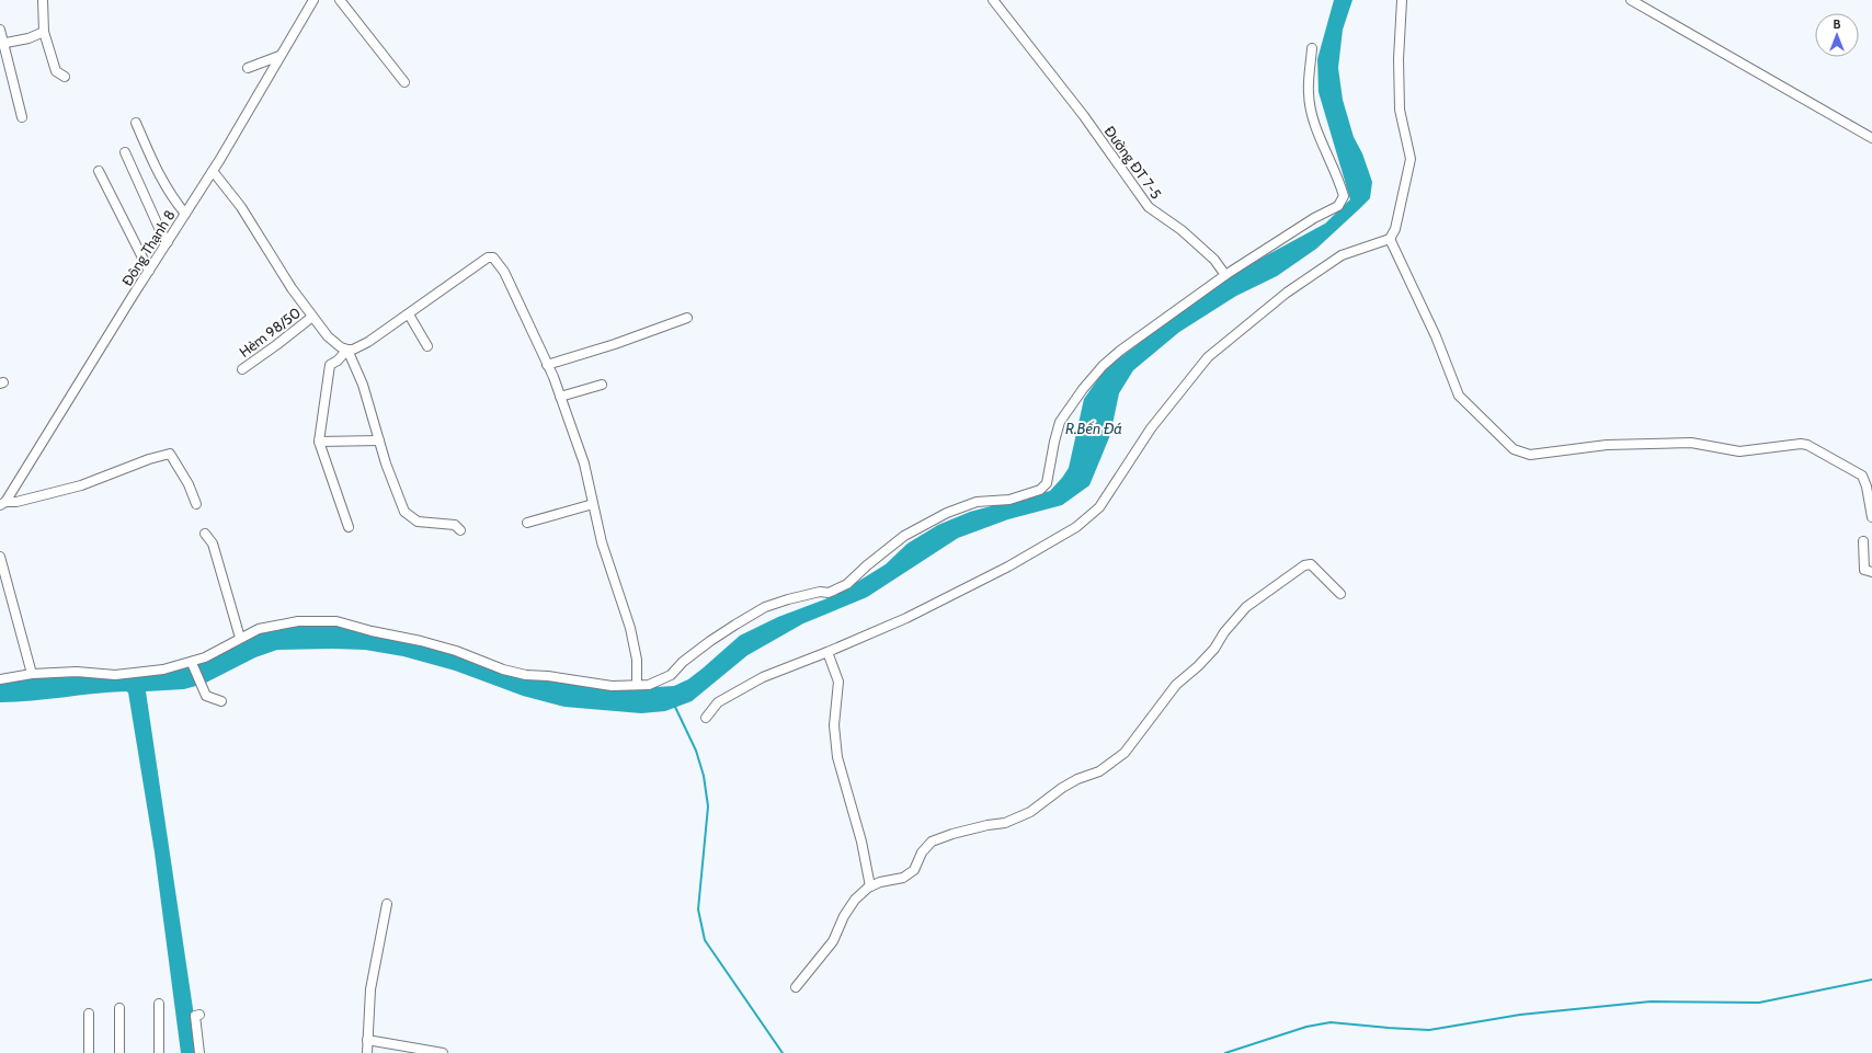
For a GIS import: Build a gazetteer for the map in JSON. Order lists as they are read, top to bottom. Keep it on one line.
{"streets":{"street":["Đường ĐT 7-5","Đông Thạnh 8","Hẻm 98/50"]},"water":["R.Bến Đá"],"north":"top"}
